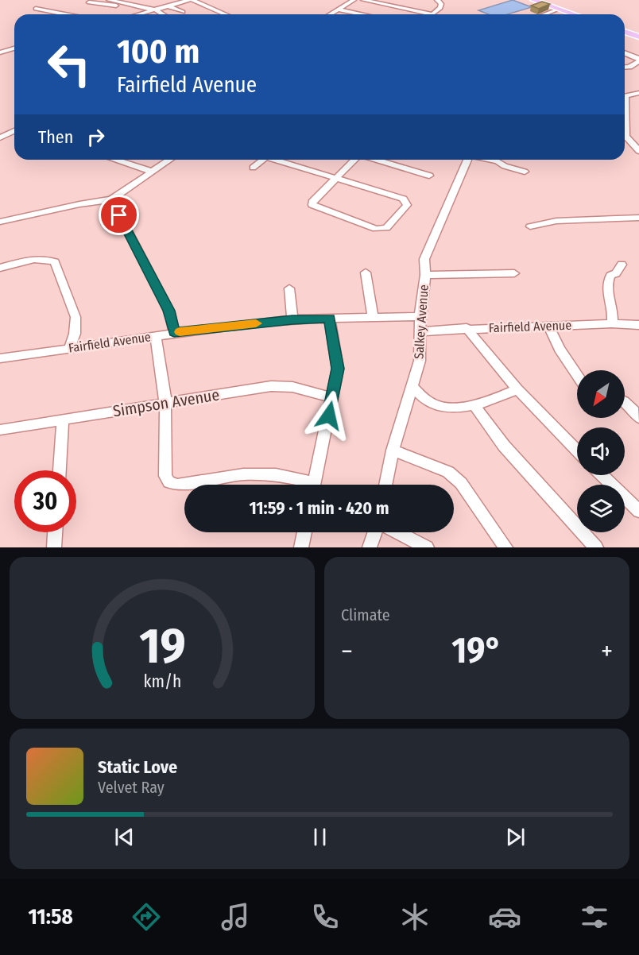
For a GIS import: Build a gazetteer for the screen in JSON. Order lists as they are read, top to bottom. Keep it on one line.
{"streets":{"street":["Salkey Avenue","Fairfield Avenue","Simpson Avenue"]},"crossings":[["Salkey Avenue","Fairfield Avenue"]],"north":"bottom left","page":{"turn":["100 m","Fairfield Avenue"],"then":"Then","limit":"30","trip":"11:59 · 1 min · 420 m","tile":"Climate","heat":["−","19°","+"],"song":["Static Love","Velvet Ray"],"tabs":"11:58","gauge":["19","km/h"]}}
